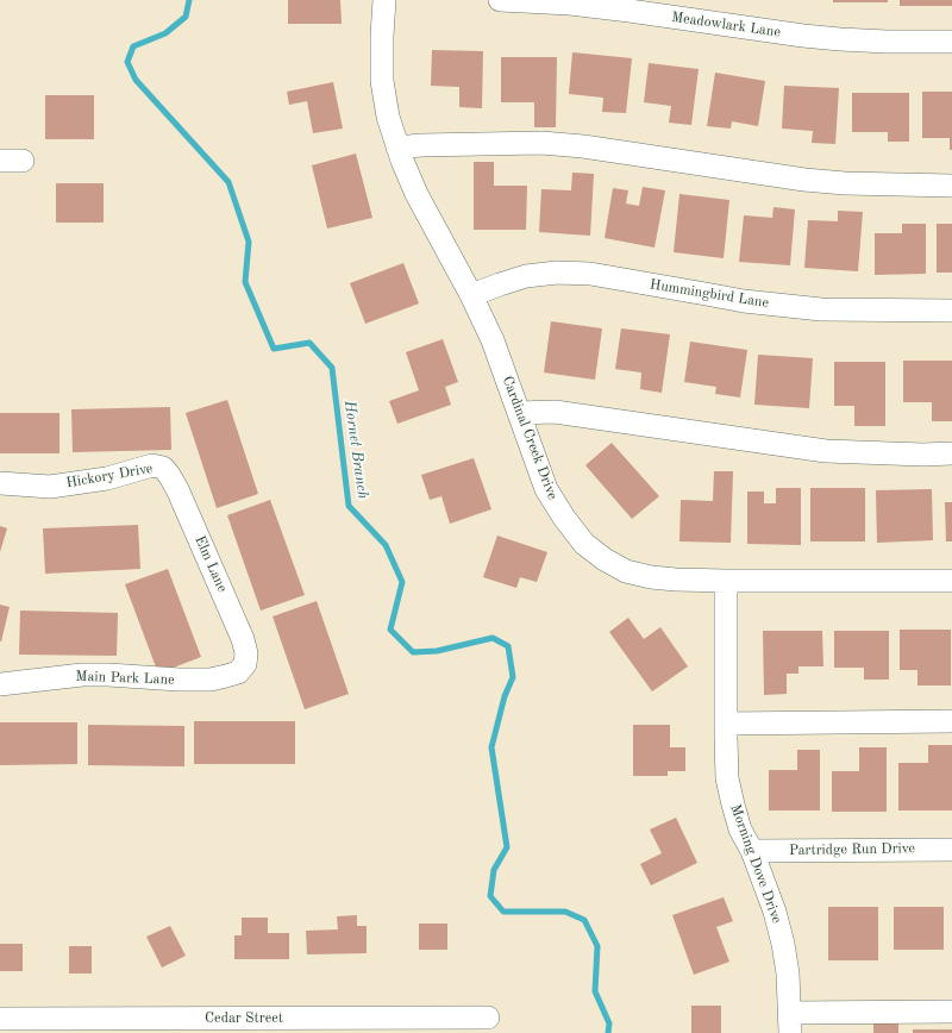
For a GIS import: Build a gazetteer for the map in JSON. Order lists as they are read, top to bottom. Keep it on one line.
{"streets":{"street":["Meadowlark Lane","Hummingbird Lane","Cardinal Creek Drive","Hickory Drive","Elm Lane","Main Park Lane","Partridge Run Drive","Morning Dove Drive","Cedar Street"]},"crossings":[["Hummingbird Lane","Cardinal Creek Drive"],["Cardinal Creek Drive","Morning Dove Drive"],["Hickory Drive","Elm Lane"],["Elm Lane","Main Park Lane"],["Partridge Run Drive","Morning Dove Drive"]],"water":["Hornet Branch"]}
